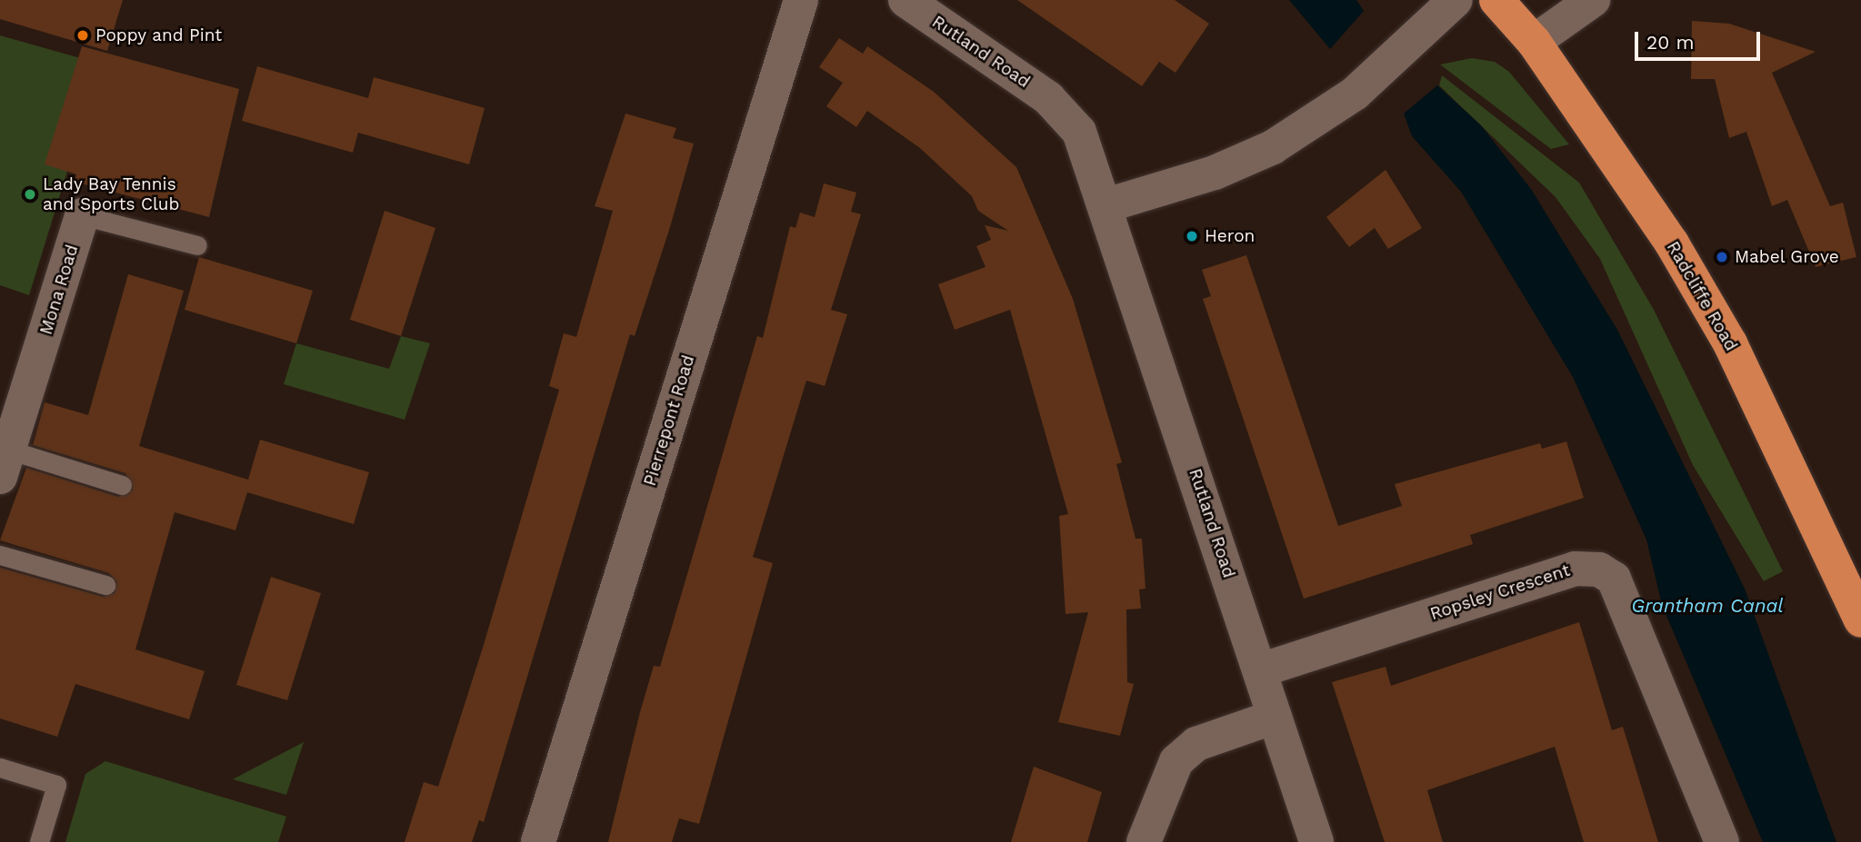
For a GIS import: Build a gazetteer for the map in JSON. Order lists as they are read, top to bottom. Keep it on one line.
{"streets":{"highway":["Radcliffe Road"],"street":["Rutland Road","Mona Road","Pierrepont Road","Ropsley Crescent"]},"crossings":[["Rutland Road","Ropsley Crescent"]],"water":["Grantham Canal"],"places":["Poppy and Pint","Lady Bay Tennis and Sports Club","Heron","Mabel Grove"],"scale_bar":"20 m"}
